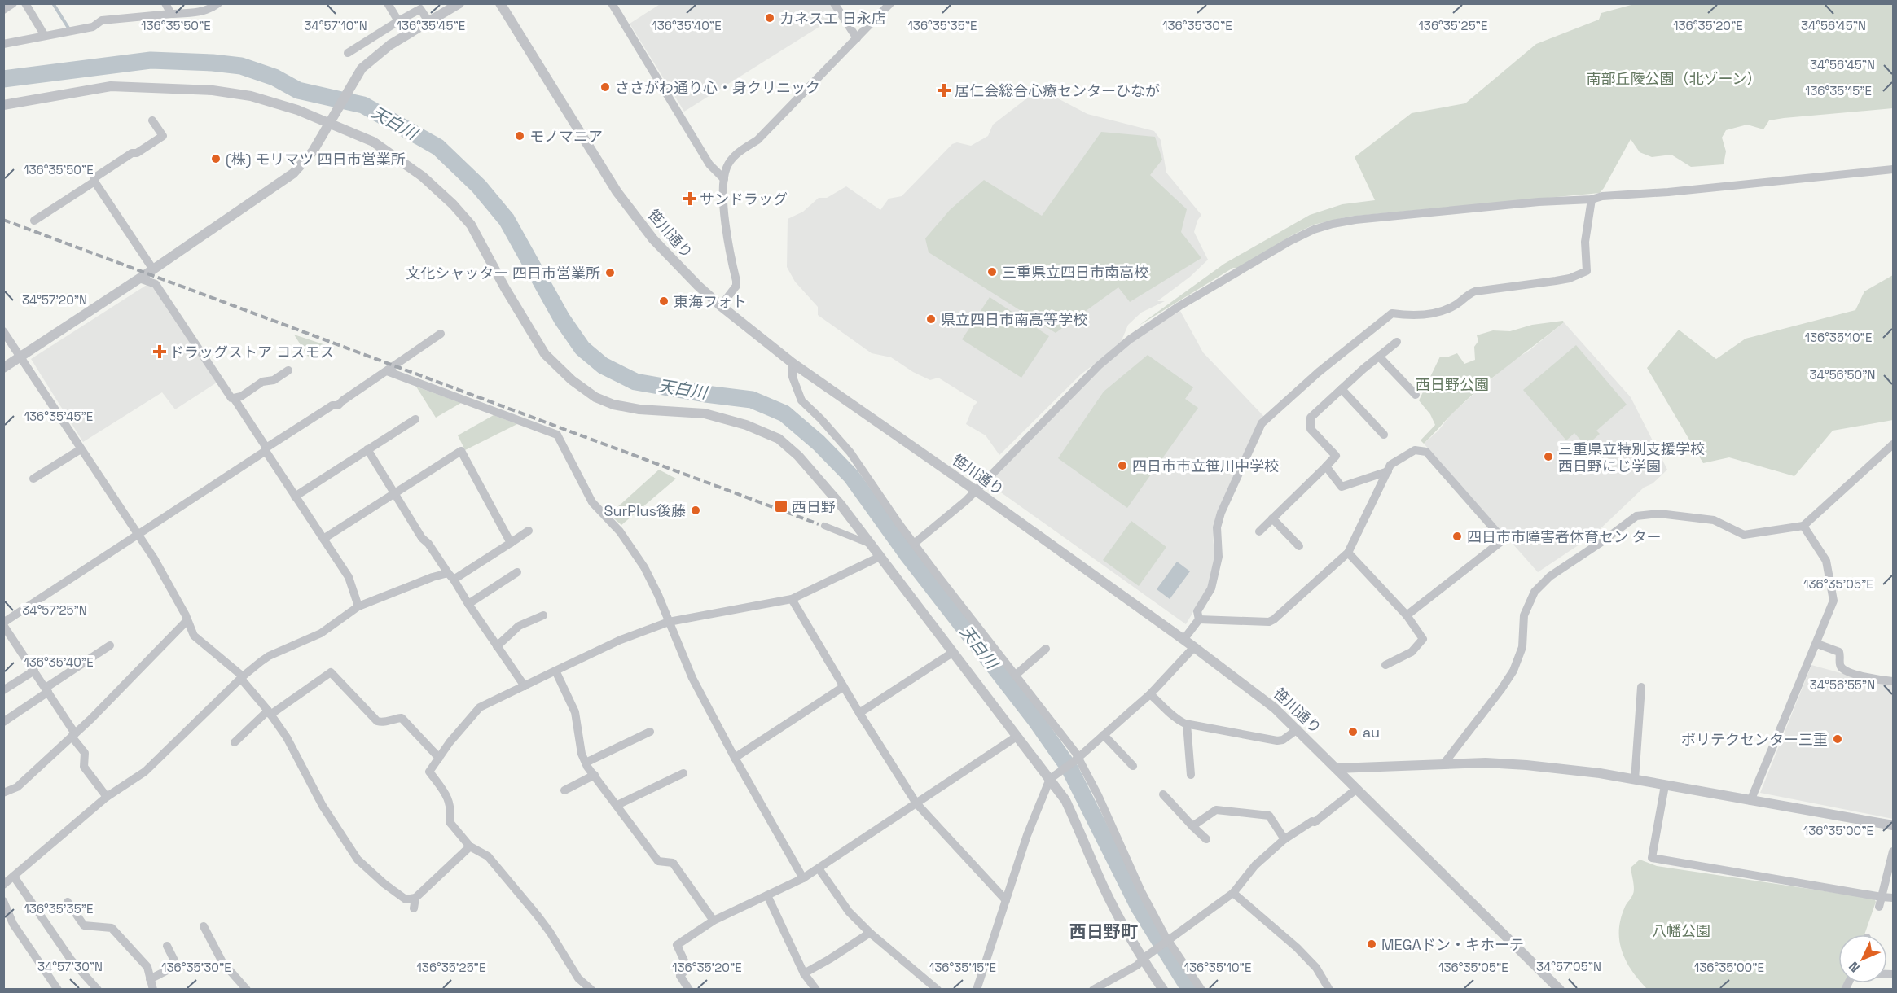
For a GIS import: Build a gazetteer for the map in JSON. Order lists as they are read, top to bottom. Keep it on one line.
{"streets":{"street":["笹川通り"]},"districts":["西日野町"],"water":["天白川"],"parks":["南部丘陵公園（北ゾーン）","西日野公園","八幡公園"],"places":{"other":["カネスエ 日永店","ささがわ通り心・身クリニック","モノマニア","(株) モリマツ 四日市営業所","三重県立四日市南高校","文化シャッター 四日市営業所","東海フォト","県立四日市南高等学校","三重県立特別支援学校 西日野にじ学園","四日市市立笹川中学校","SurPlus後藤","四日市市障害者体育セン ター","au","ポリテクセンター三重","MEGAドン・キホーテ"],"health":["居仁会総合心療センターひなが","サンドラッグ","ドラッグストア コスモス"],"transit":["西日野"]},"north":"bottom left","coordinates":["136°35'50\"E","136°35'45\"E","136°35'40\"E","136°35'35\"E","136°35'30\"E","136°35'25\"E","136°35'20\"E","34°57'10\"N","34°56'45\"N","136°35'15\"E","34°57'20\"N","136°35'10\"E","34°56'50\"N","136°35'05\"E","34°57'25\"N","34°56'55\"N","136°35'00\"E","34°57'30\"N","34°57'05\"N"]}
